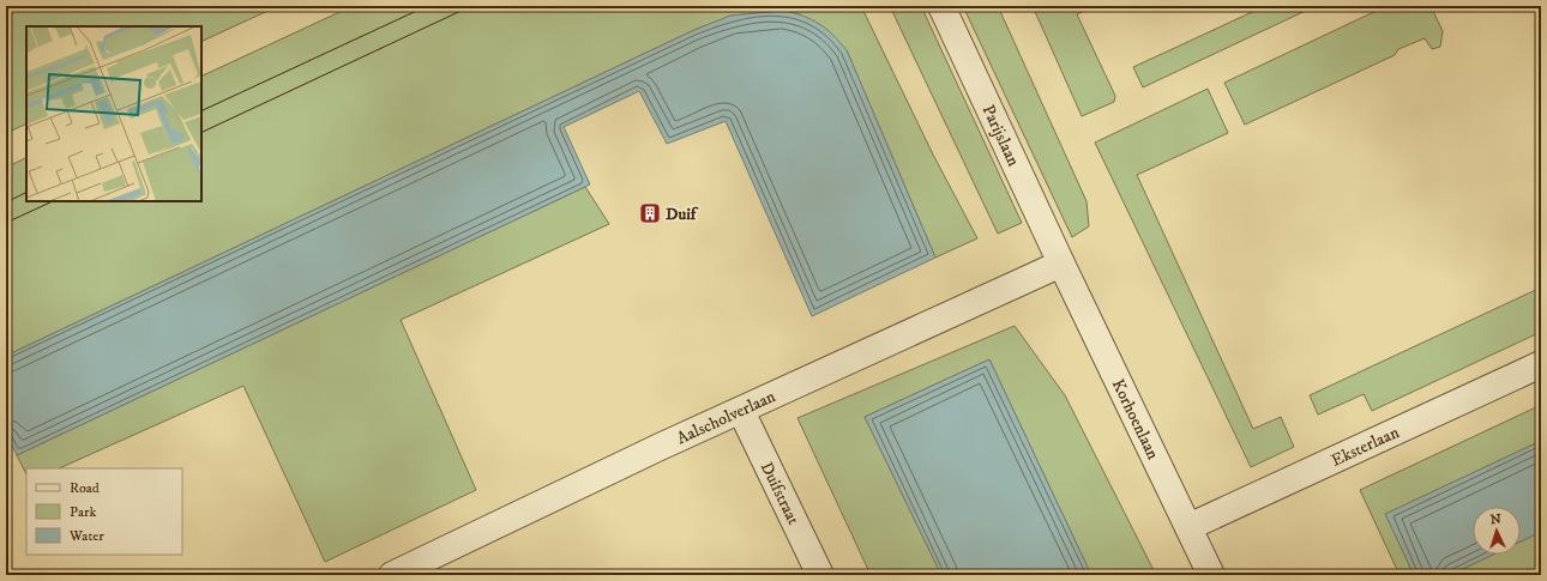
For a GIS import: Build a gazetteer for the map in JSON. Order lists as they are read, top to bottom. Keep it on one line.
{"streets":{"street":["Parijslaan","Aalscholverlaan","Korhoenlaan","Eksterlaan","Duifstraat"]},"crossings":[["Parijslaan","Aalscholverlaan"],["Parijslaan","Korhoenlaan"],["Aalscholverlaan","Korhoenlaan"],["Aalscholverlaan","Duifstraat"],["Korhoenlaan","Eksterlaan"]],"places":{"building":["Duif"]},"legend":["Road","Park","Water"],"north":"top"}
